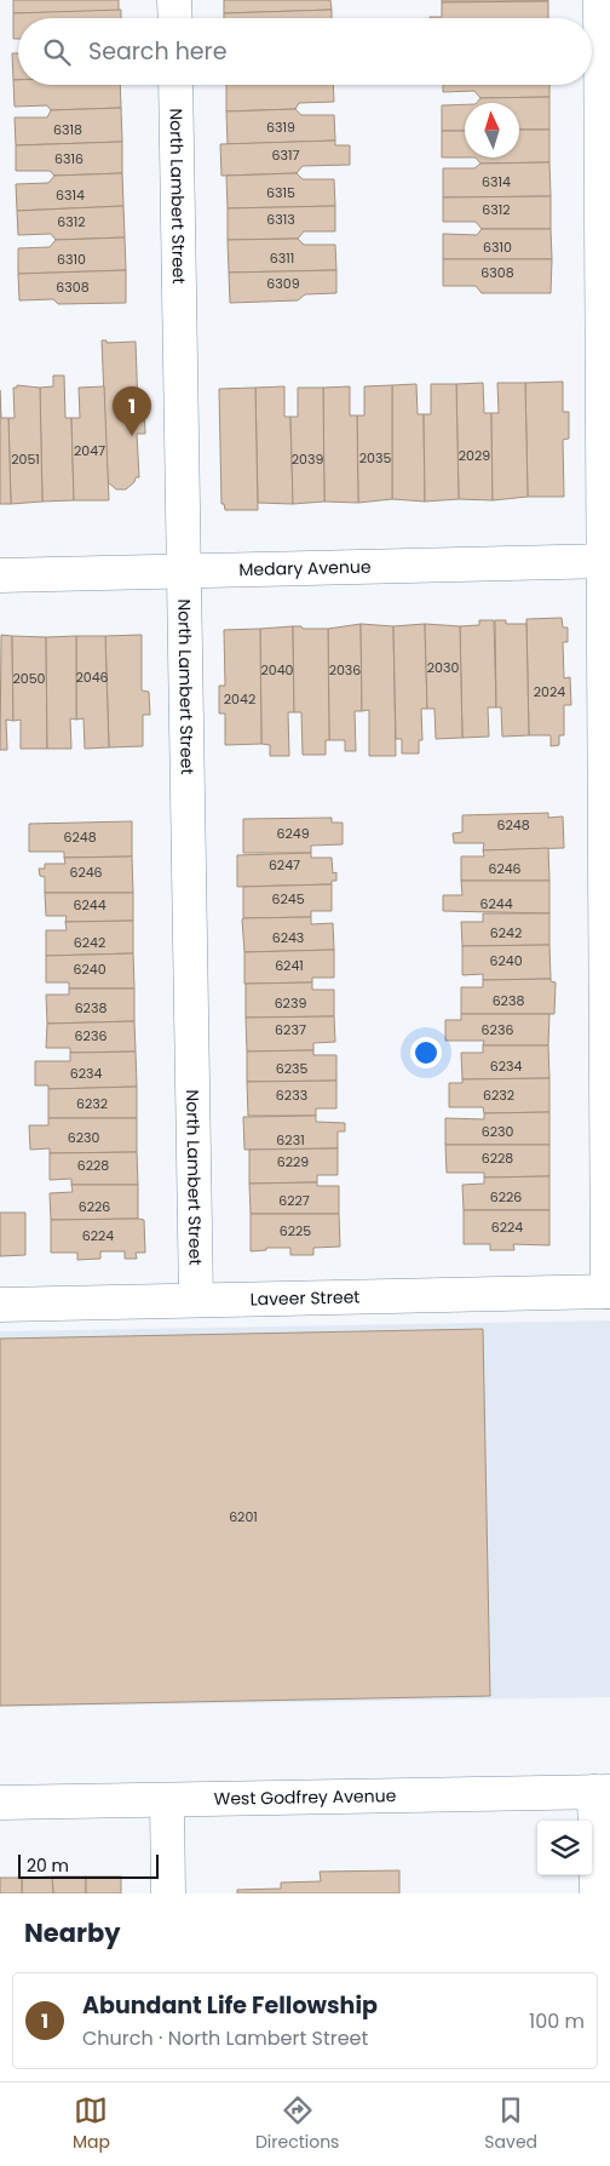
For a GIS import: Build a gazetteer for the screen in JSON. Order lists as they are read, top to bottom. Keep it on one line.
{"streets":{"street":["North Lambert Street","Medary Avenue","Laveer Street","West Godfrey Avenue"]},"crossings":[["North Lambert Street","Medary Avenue"],["North Lambert Street","Laveer Street"]],"house_numbers":["6319","6318","6317","6316","6314","6315","6314","6312","6313","6312","6310","6311","6310","6308","6309","6308","2047","2029","2035","2051","2039","2030","2040","2036","2046","2050","2024","2042","6248","6249","6248","6247","6246","6246","6245","6244","6244","6242","6243","6242","6240","6241","6240","6238","6239","6238","6237","6236","6236","6234","6235","6234","6233","6232","6232","6230","6230","6231","6228","6229","6228","6226","6227","6226","6224","6225","6224","6201"],"scale_bar":"20 m","north":"top","page":{"search":"Search here","pins":"1","scale":"20 m","heading":"Nearby","list":[{"mark":"1","name":"Abundant Life Fellowship","note":"Church · North Lambert Street","value":"100 m"}],"nav":["Map","Directions","Saved"]}}
